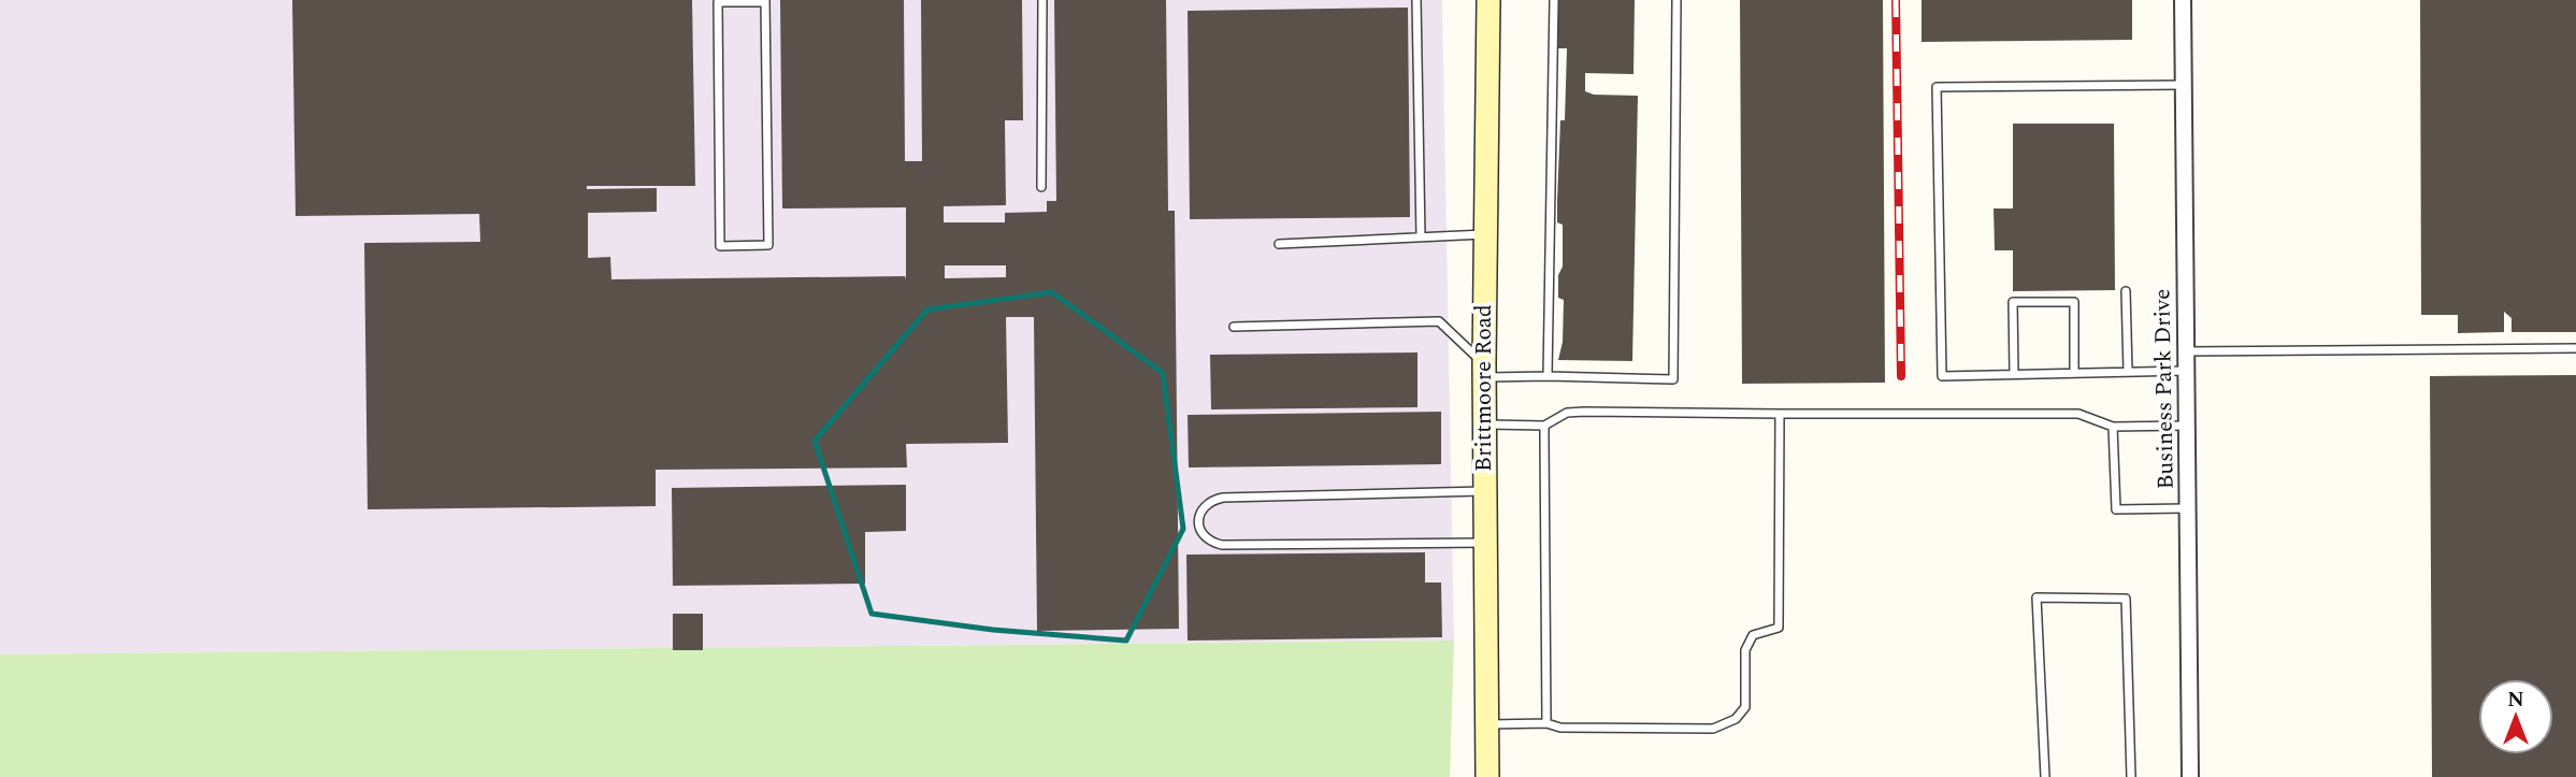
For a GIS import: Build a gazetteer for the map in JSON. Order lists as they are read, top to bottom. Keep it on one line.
{"streets":{"main road":["Brittmoore Road"],"street":["Business Park Drive"]},"north":"top"}
